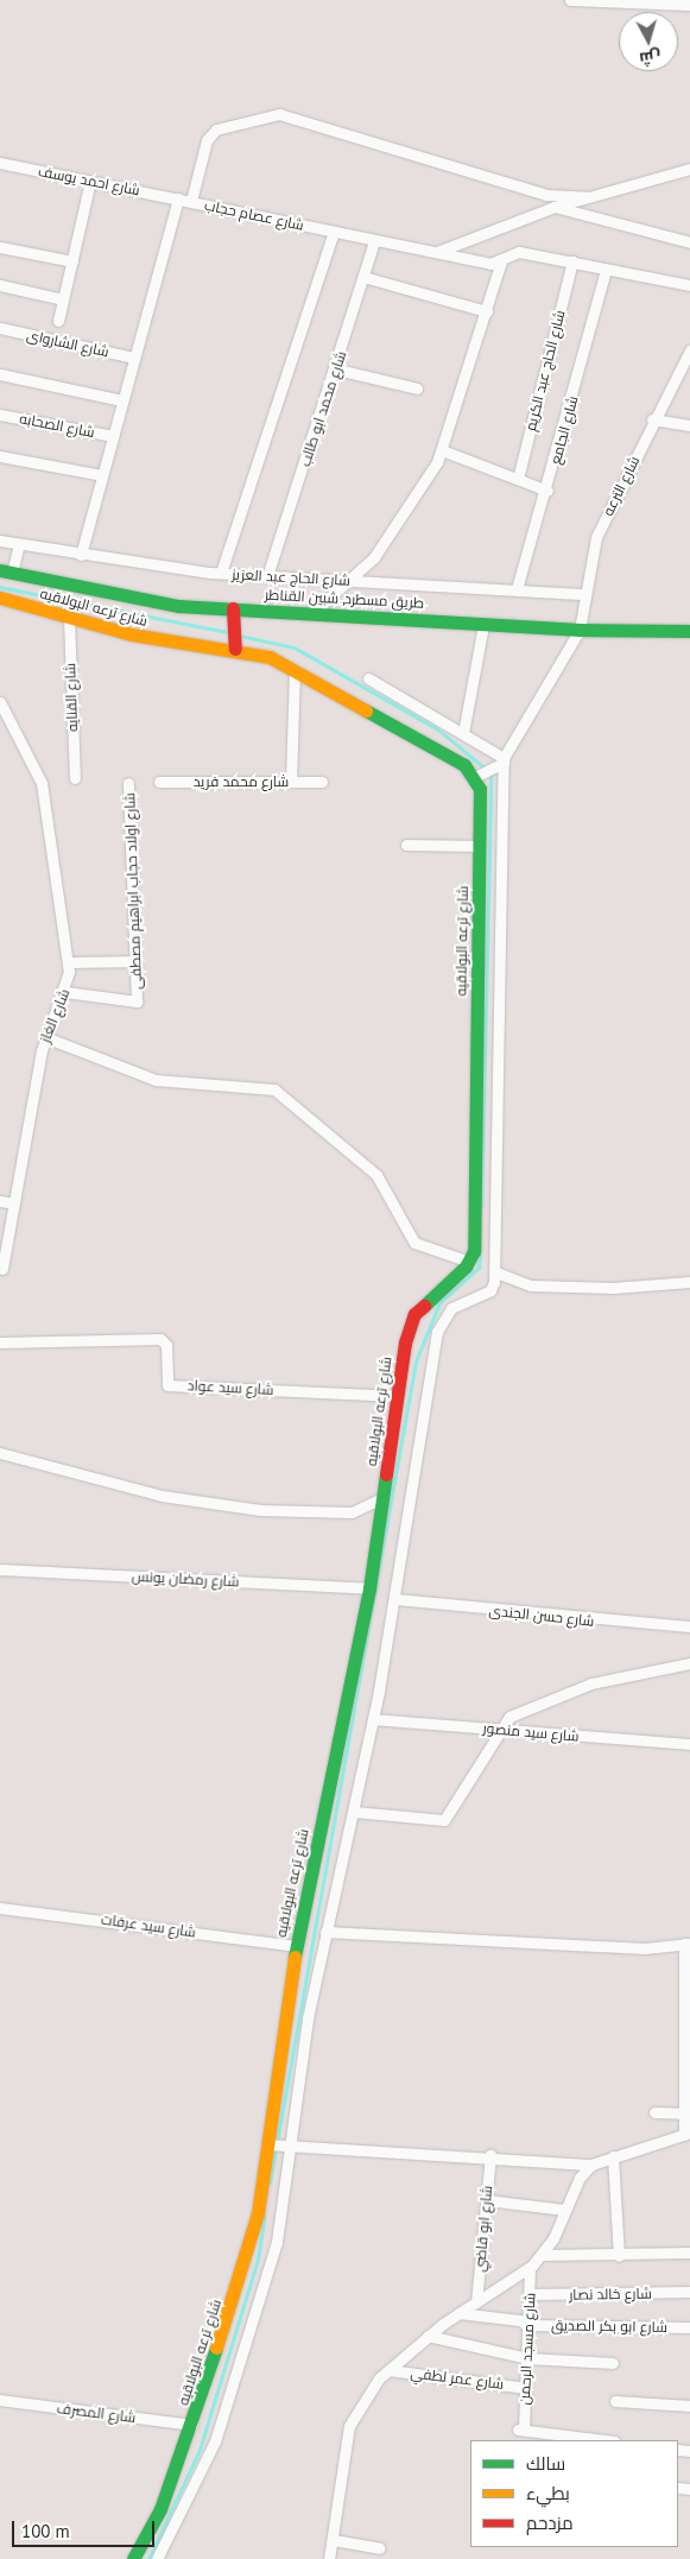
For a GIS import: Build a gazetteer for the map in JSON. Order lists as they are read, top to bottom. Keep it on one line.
{"streets":{"street":["شارع احمد يوسف","شارع عصام حجاب","شارع الشارواى","شارع الحاج عبد الكريم","شارع محمد ابو طالب","شارع الصحابه","شارع الجامع","شارع الترعه","شارع الحاج عبد العزيز","طريق مسطرد, شبين القناطر","شارع ترعه البولاقيه","شارع القنايه","شارع محمد فريد","شارع اولاد حجاب ابراهيم مصطفى","شارع الغاز","شارع سيد عواد","شارع رمضان يونس","شارع حسن الجندى","شارع سيد منصور","شارع سيد عرفات","شارع ابو قاضي","شارع خالد نصار","شارع ابو بكر الصديق","شارع مسجد الرحمن","شارع عمر لطفي","شارع المصرف"]},"crossings":[["شارع احمد يوسف","شارع عصام حجاب"],["شارع عصام حجاب","شارع الحاج عبد الكريم"],["شارع عصام حجاب","شارع محمد ابو طالب"],["شارع عصام حجاب","شارع الجامع"],["شارع محمد ابو طالب","شارع الحاج عبد العزيز"],["شارع الجامع","شارع الحاج عبد العزيز"],["شارع الترعه","شارع الحاج عبد العزيز"],["شارع الترعه","طريق مسطرد, شبين القناطر"],["شارع ترعه البولاقيه","شارع القنايه"],["شارع ترعه البولاقيه","شارع سيد عواد"],["شارع ترعه البولاقيه","شارع رمضان يونس"],["شارع ترعه البولاقيه","شارع سيد عرفات"],["شارع ترعه البولاقيه","شارع المصرف"],["شارع اولاد حجاب ابراهيم مصطفى","شارع الغاز"],["شارع خالد نصار","شارع مسجد الرحمن"],["شارع ابو بكر الصديق","شارع مسجد الرحمن"],["شارع مسجد الرحمن","شارع عمر لطفي"]],"legend":["سالك","بطيء","مزدحم"],"scale_bar":"100 m","north":"bottom"}
